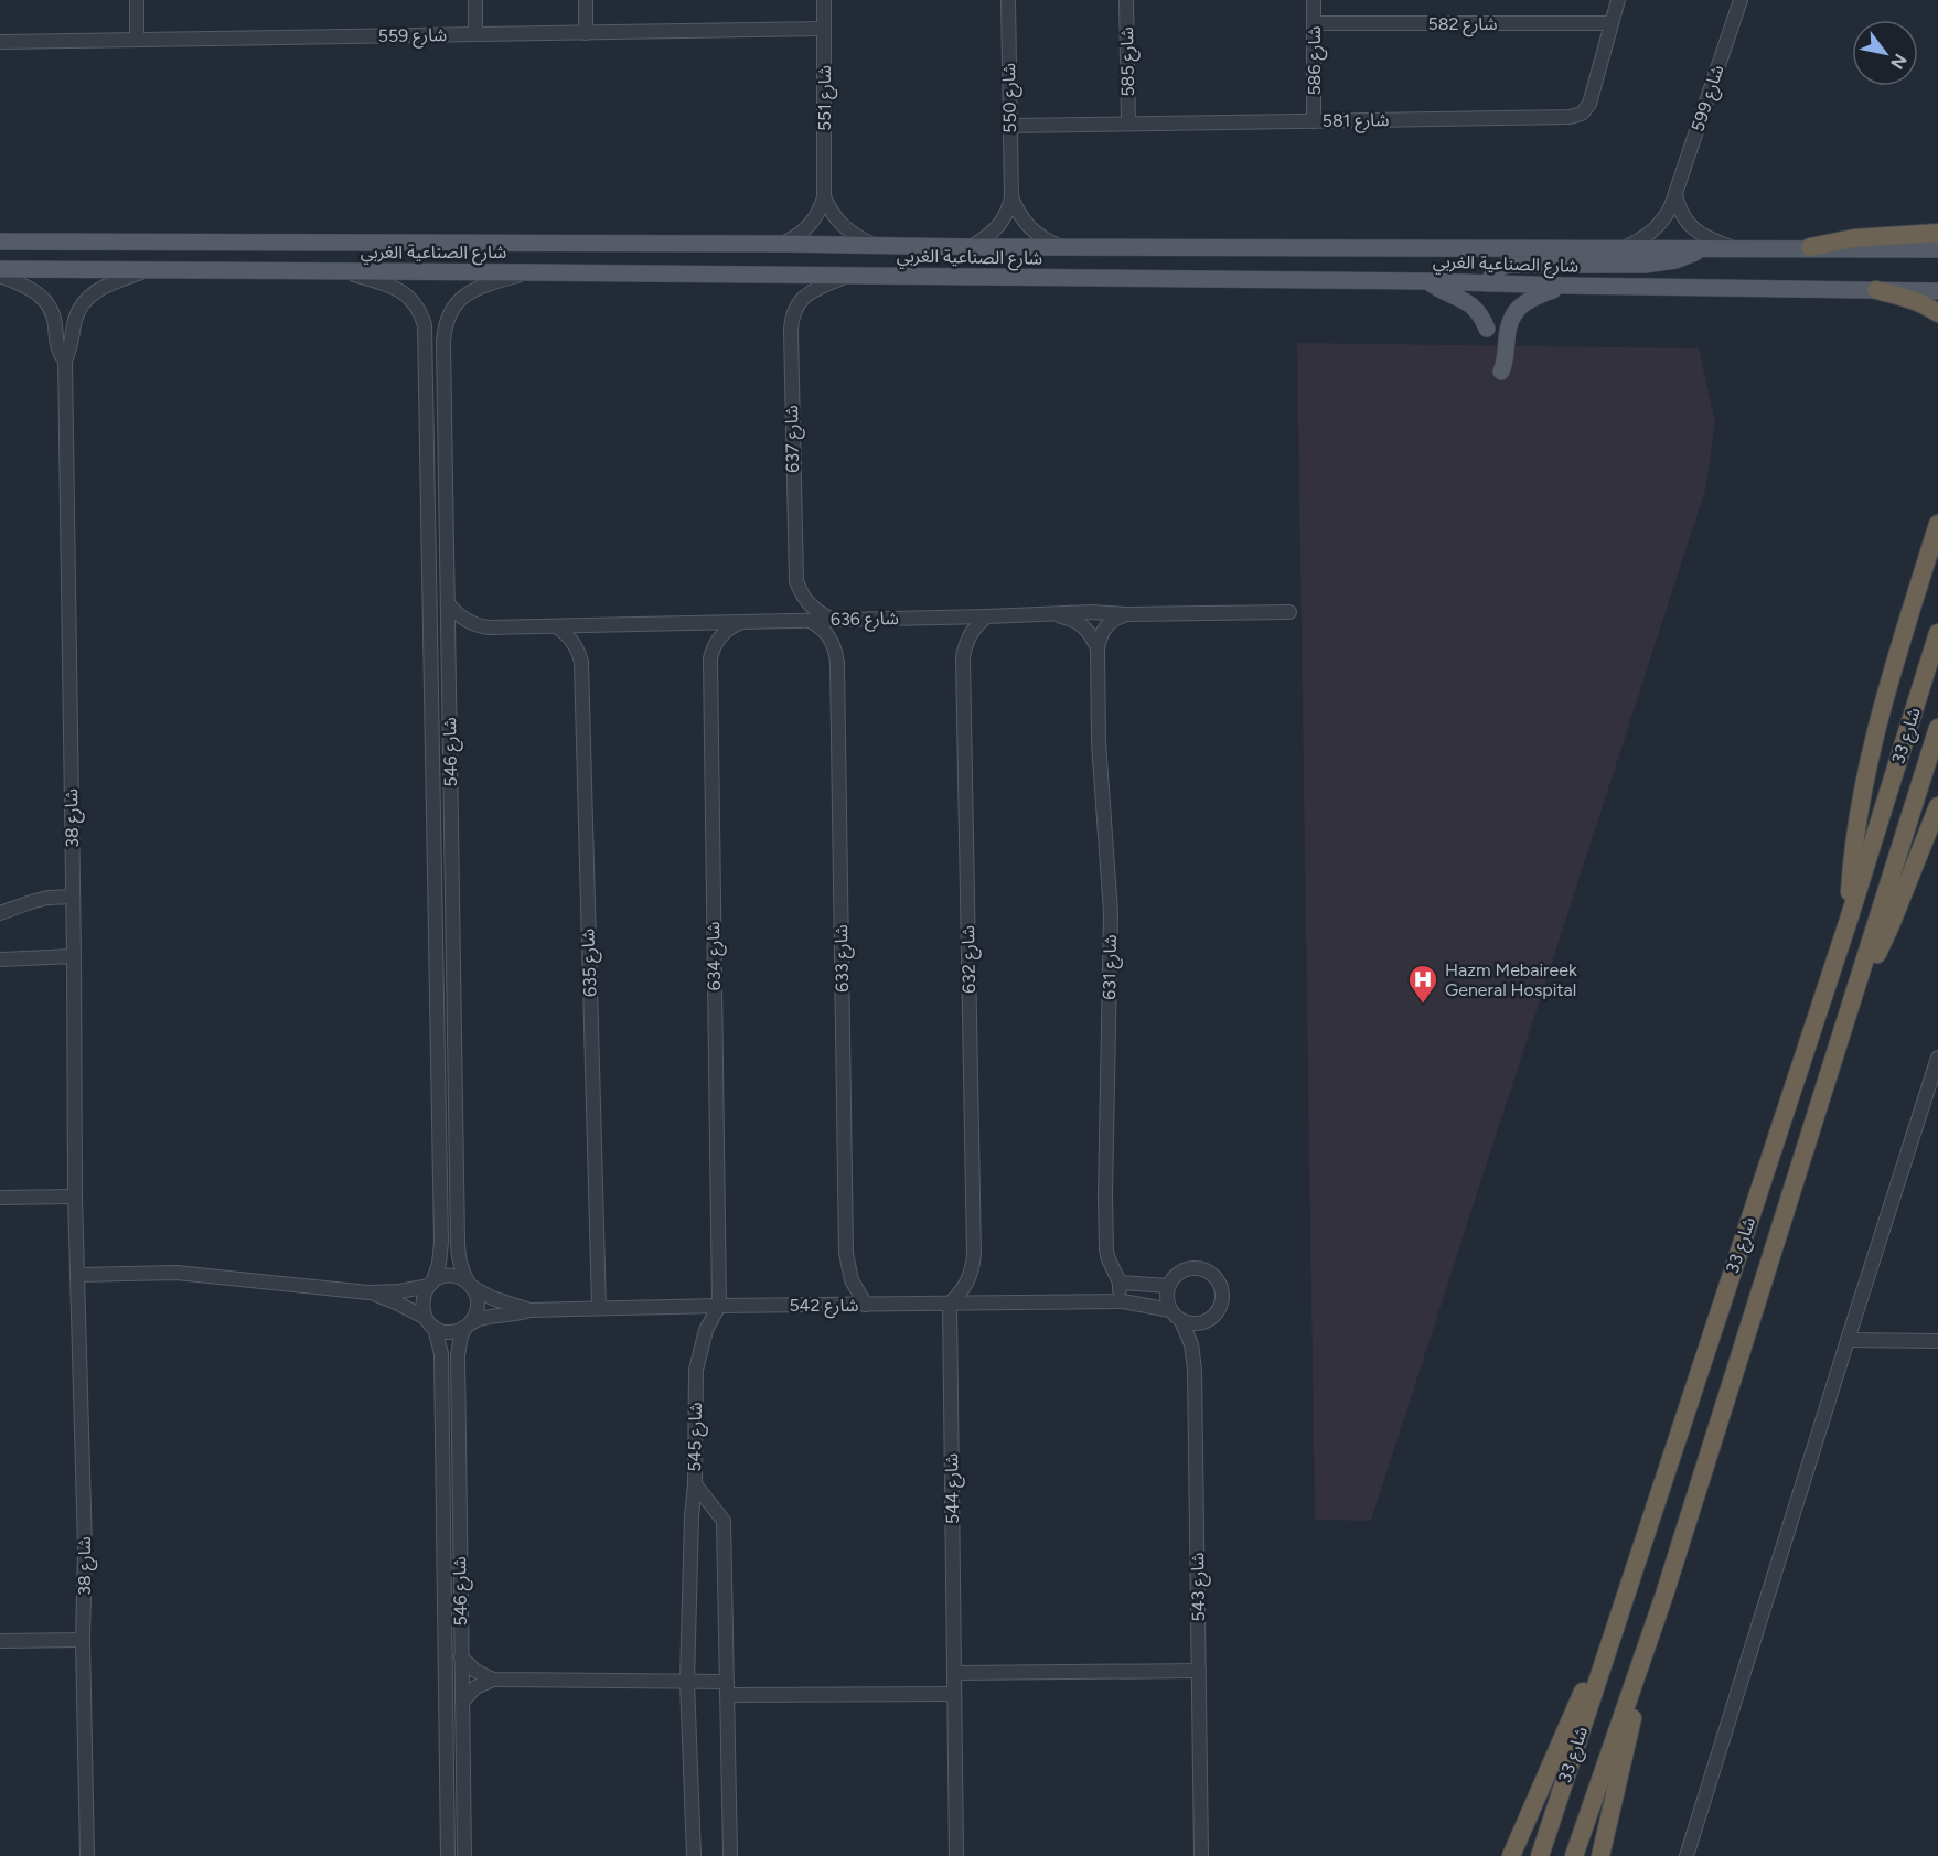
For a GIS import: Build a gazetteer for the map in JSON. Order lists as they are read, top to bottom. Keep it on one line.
{"streets":{"highway":["شارع 33"],"main road":["شارع الصناعية الغربي"],"street":["شارع 582","شارع 559","شارع 586","شارع 585","شارع 551","شارع 550","شارع 599","شارع 581","شارع 637","شارع 636","شارع 546","شارع 38","شارع 634","شارع 633","شارع 632","شارع 635","شارع 631","شارع 542","شارع 545","شارع 544","شارع 543"]},"crossings":[["شارع 582","شارع 586"],["شارع 582","شارع 581"],["شارع 559","شارع 551"],["شارع 586","شارع 581"],["شارع 585","شارع 581"],["شارع 551","شارع الصناعية الغربي"],["شارع 550","شارع 581"],["شارع 550","شارع الصناعية الغربي"],["شارع 599","شارع الصناعية الغربي"],["شارع الصناعية الغربي","شارع 637"],["شارع الصناعية الغربي","شارع 546"],["شارع الصناعية الغربي","شارع 38"],["شارع 637","شارع 636"],["شارع 636","شارع 546"],["شارع 636","شارع 634"],["شارع 636","شارع 633"],["شارع 636","شارع 632"],["شارع 636","شارع 635"],["شارع 636","شارع 631"],["شارع 546","شارع 542"],["شارع 634","شارع 542"],["شارع 634","شارع 545"],["شارع 633","شارع 542"],["شارع 632","شارع 542"],["شارع 632","شارع 544"],["شارع 635","شارع 542"],["شارع 542","شارع 545"],["شارع 542","شارع 544"],["شارع 542","شارع 543"]],"places":{"hospital":["Hazm Mebaireek General Hospital"]},"north":"bottom right"}
